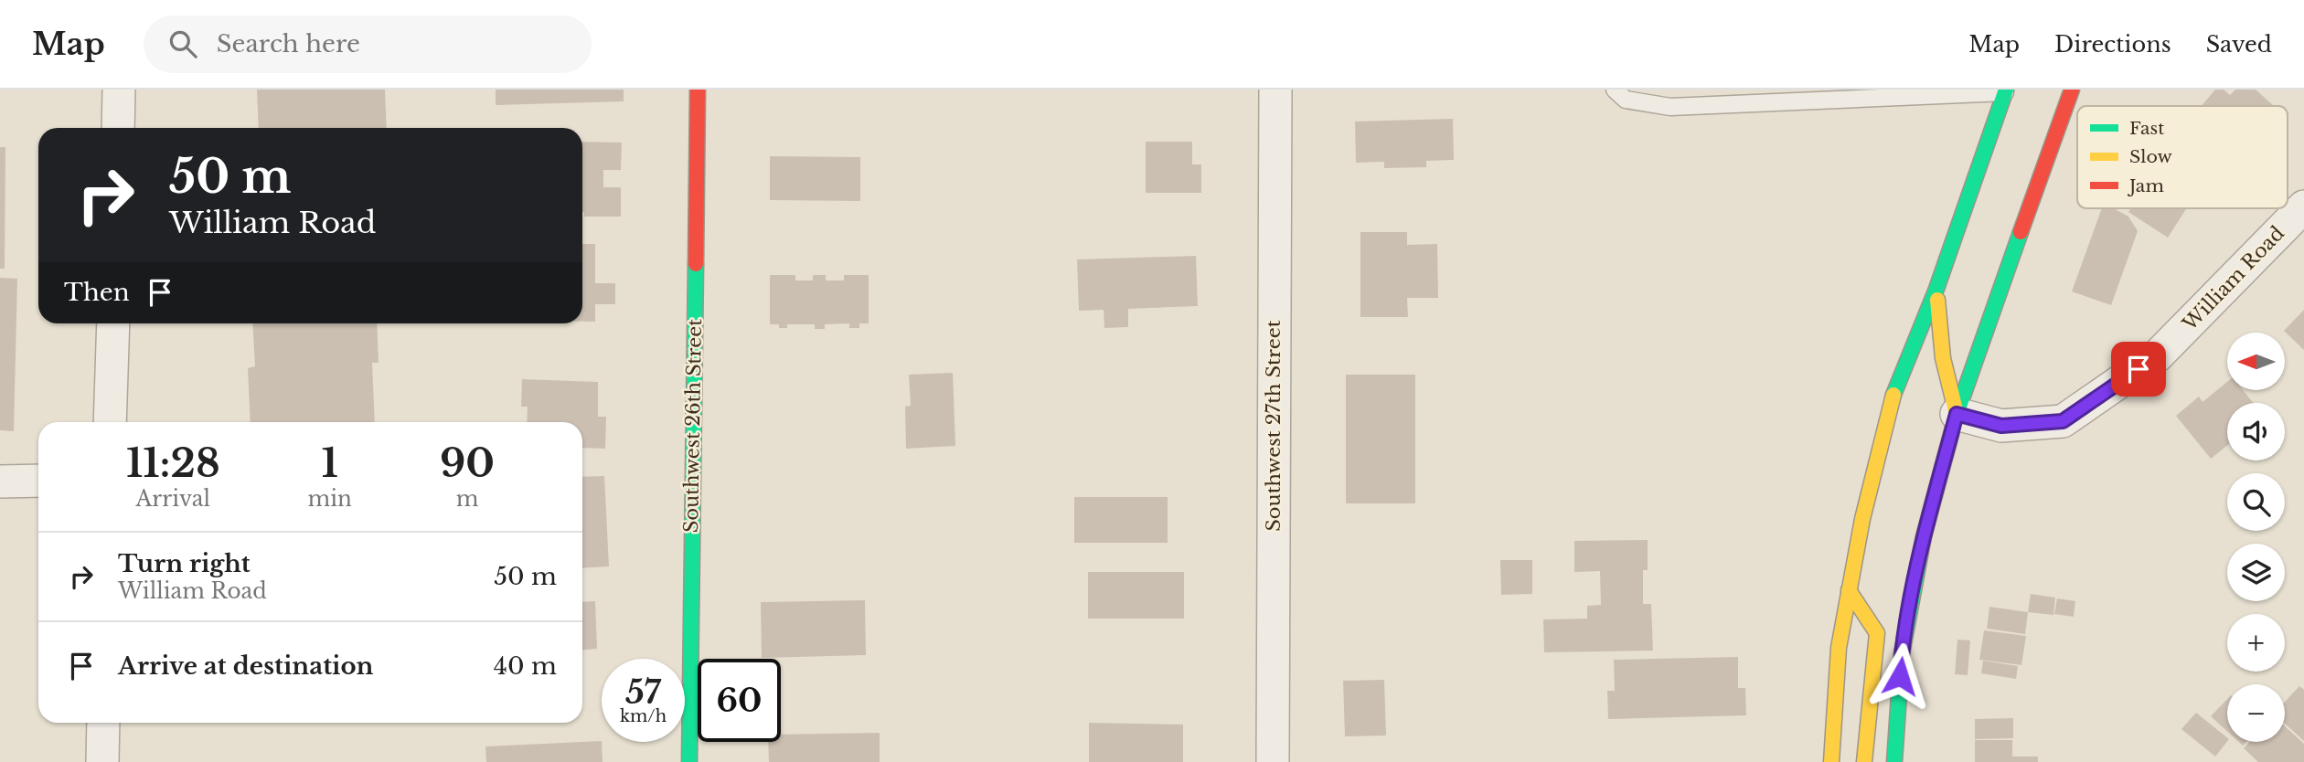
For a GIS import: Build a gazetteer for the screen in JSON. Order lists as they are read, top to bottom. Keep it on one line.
{"streets":{"main road":["Southwest 26th Street"],"street":["William Road","Southwest 27th Street"]},"legend":["Fast","Slow","Jam"],"north":"left","page":{"header":"Map","search":"Search here","nav":["Map","Directions","Saved"],"turn":["50 m","William Road"],"then":"Then","map_buttons":["+","−"],"eta":["11:28","Arrival","1","min","90","m"],"list":[{"name":"Turn right","note":"William Road","value":"50 m"},{"name":"Arrive at destination","value":"40 m"}],"speed":"57 km/h","limit":"60"}}
